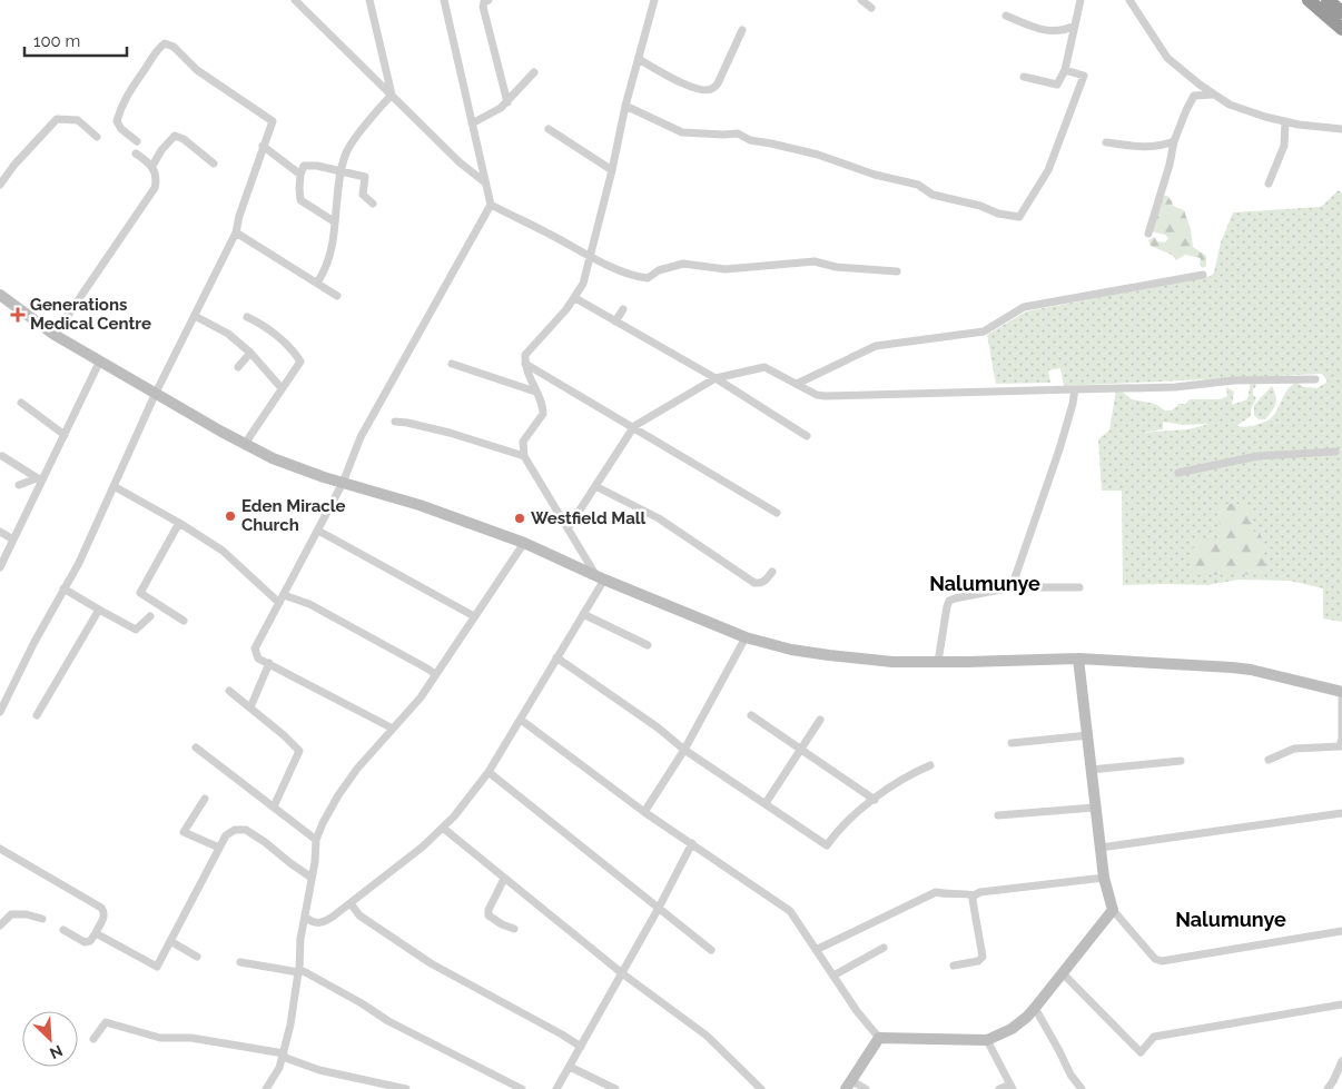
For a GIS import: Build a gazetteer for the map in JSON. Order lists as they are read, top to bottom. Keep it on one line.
{"districts":["Nalumunye","Nalumunye"],"places":{"health":["Generations Medical Centre"],"other":["Eden Miracle Church","Westfield Mall"]},"scale_bar":"100 m","north":"bottom right"}
